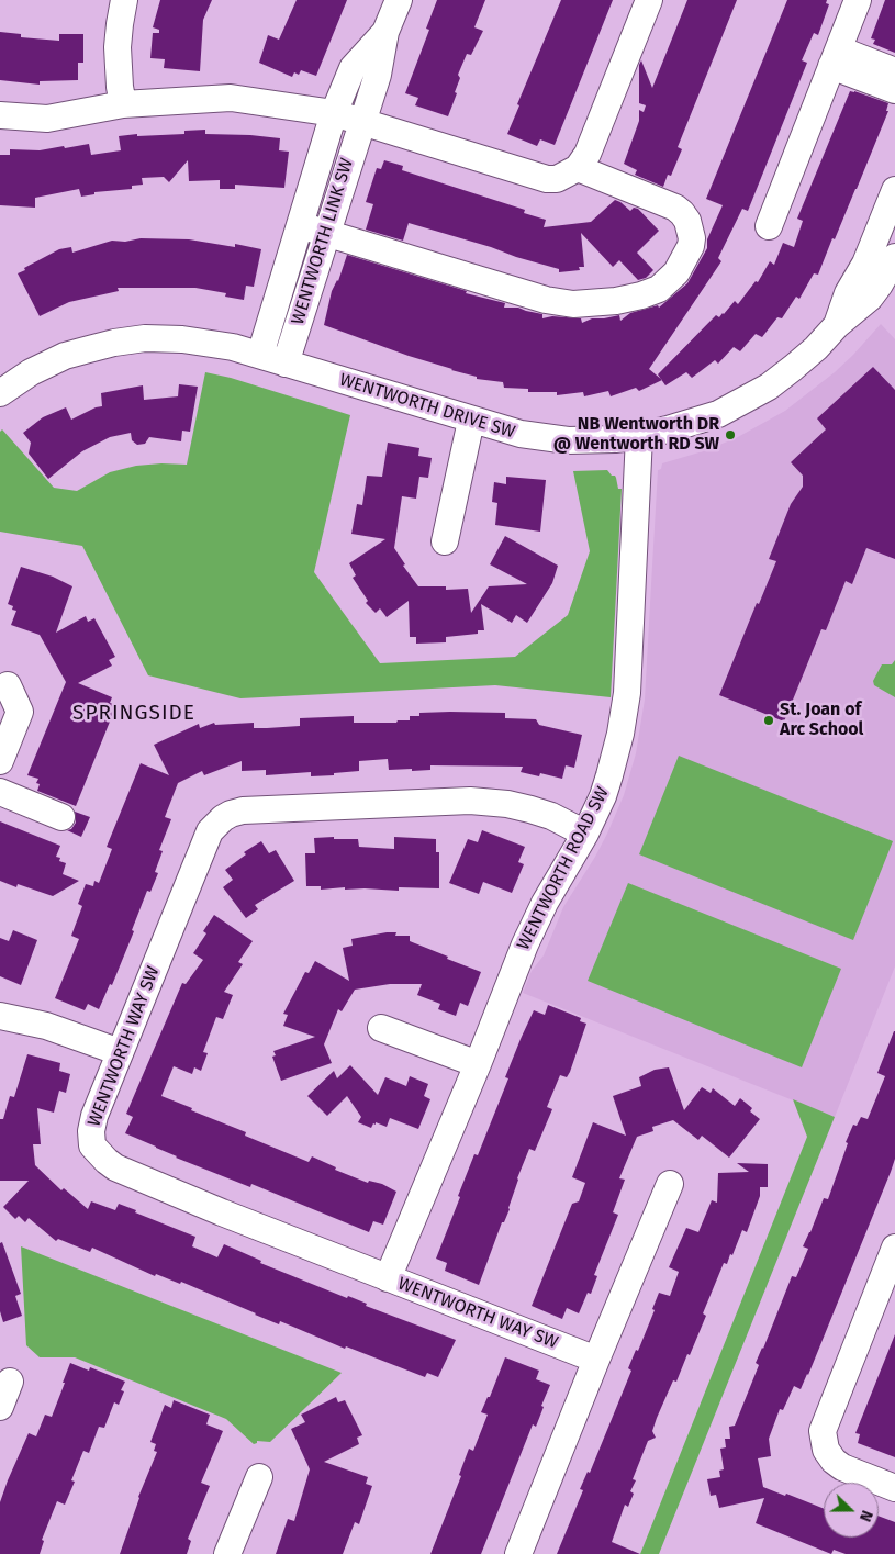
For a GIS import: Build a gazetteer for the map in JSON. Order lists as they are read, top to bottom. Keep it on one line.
{"streets":{"street":["WENTWORTH LINK SW","WENTWORTH DRIVE SW","WENTWORTH ROAD SW","WENTWORTH WAY SW"]},"crossings":[["WENTWORTH LINK SW","WENTWORTH DRIVE SW"],["WENTWORTH DRIVE SW","WENTWORTH ROAD SW"],["WENTWORTH ROAD SW","WENTWORTH WAY SW"]],"districts":["SPRINGSIDE"],"places":["NB Wentworth DR @ Wentworth RD SW","St. Joan of Arc School"],"north":"right"}
